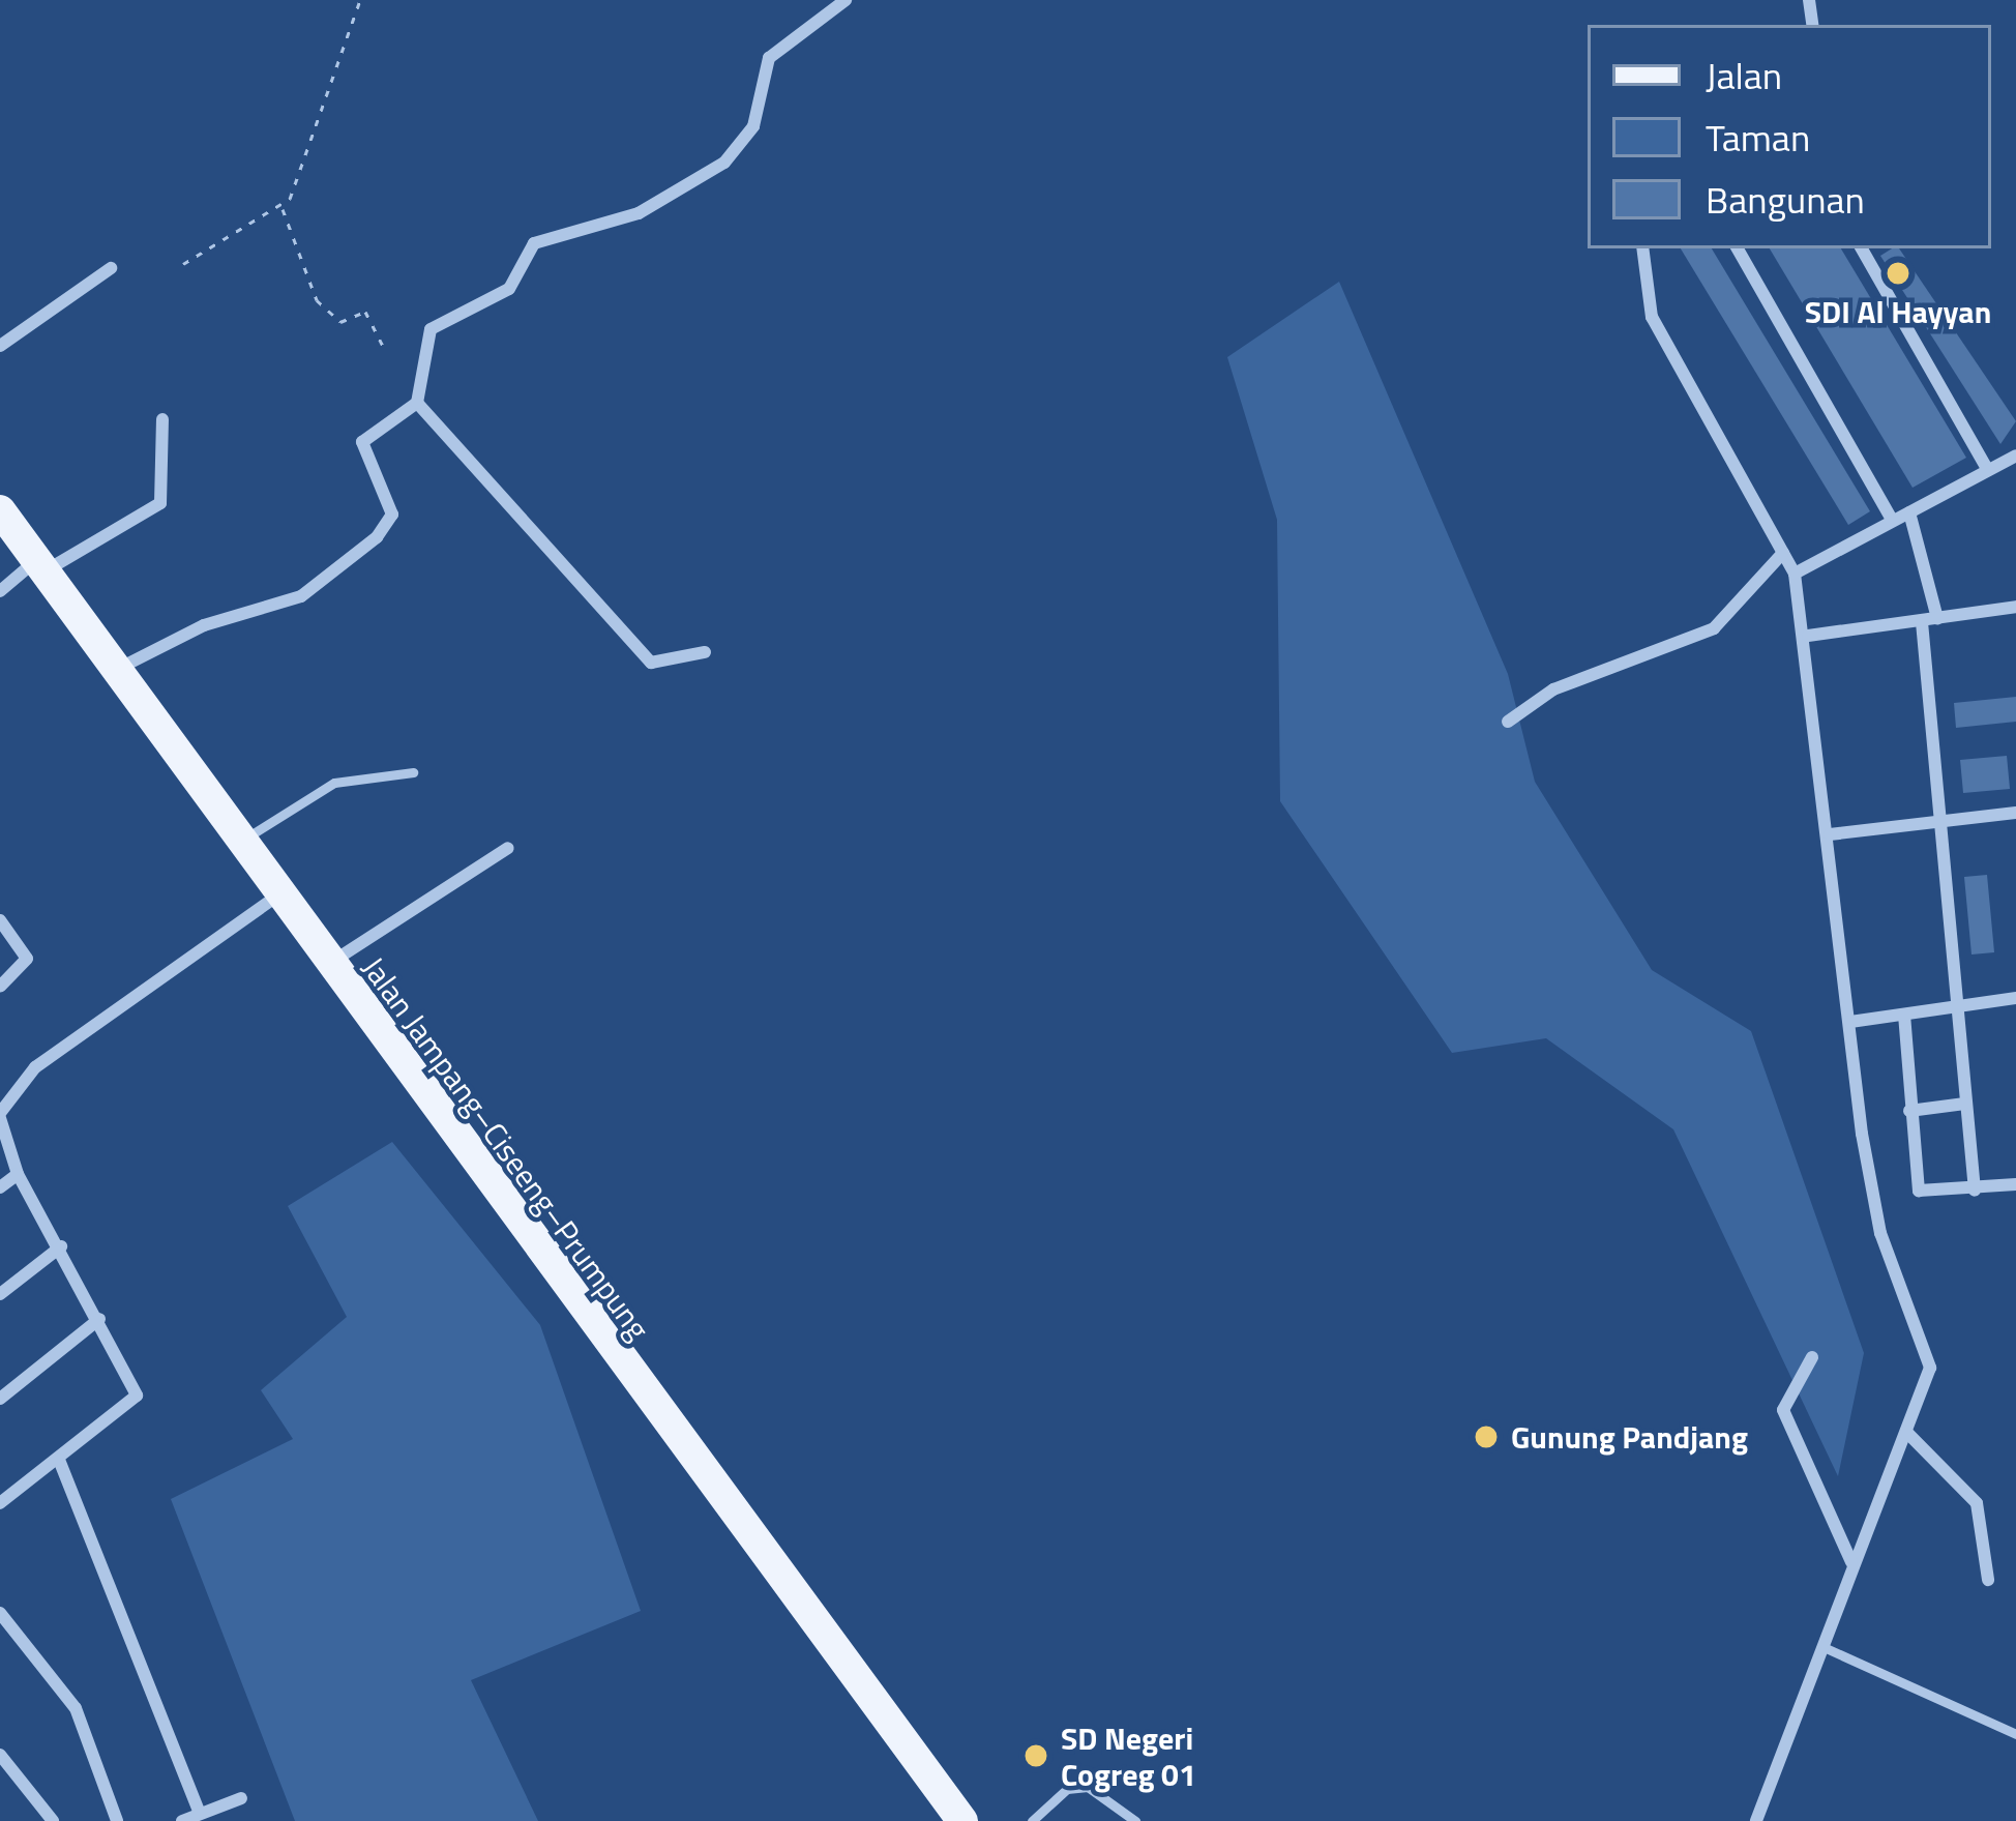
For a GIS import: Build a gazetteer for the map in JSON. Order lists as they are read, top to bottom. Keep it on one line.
{"streets":{"main road":["Jalan Jampang–Ciseeng–Prumpung"]},"places":["SDI Al Hayyan","Gunung Pandjang","SD Negeri Cogreg 01"],"legend":["Jalan","Taman","Bangunan"]}
